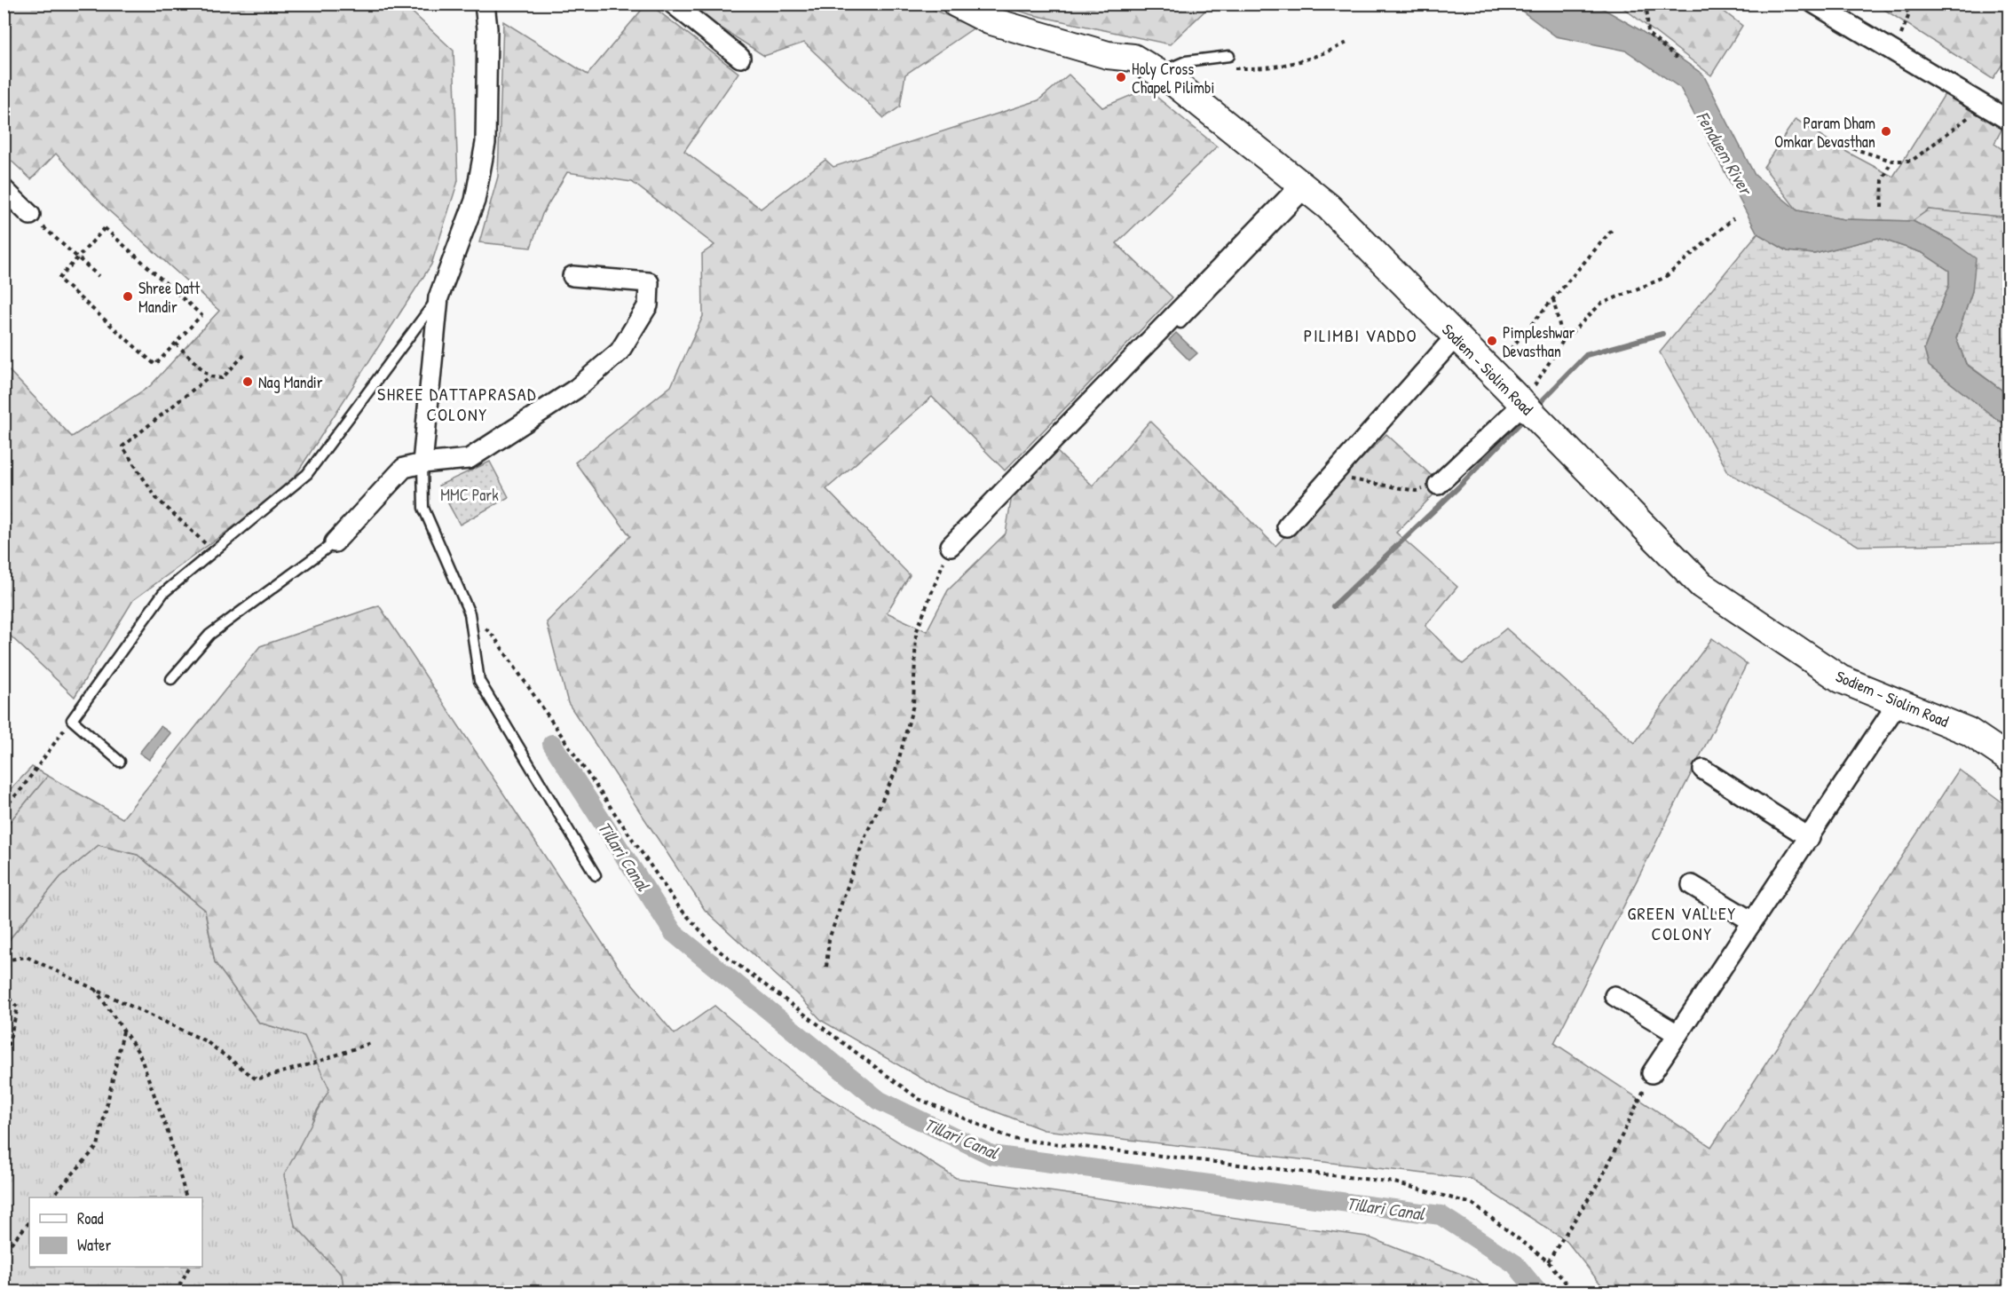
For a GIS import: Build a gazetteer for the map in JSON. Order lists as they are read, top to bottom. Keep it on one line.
{"streets":{"main road":["Sodiem - Siolim Road"]},"districts":["PILIMBI VADDO","SHREE DATTAPRASAD COLONY","GREEN VALLEY COLONY"],"water":["Fenduem River","Tillari Canal"],"parks":["MMC Park"],"places":["Holy Cross Chapel Pilimbi","Param Dham Omkar Devasthan","Shree Datt Mandir","Pimpleshwar Devasthan","Nag Mandir"],"legend":["Road","Water"]}
